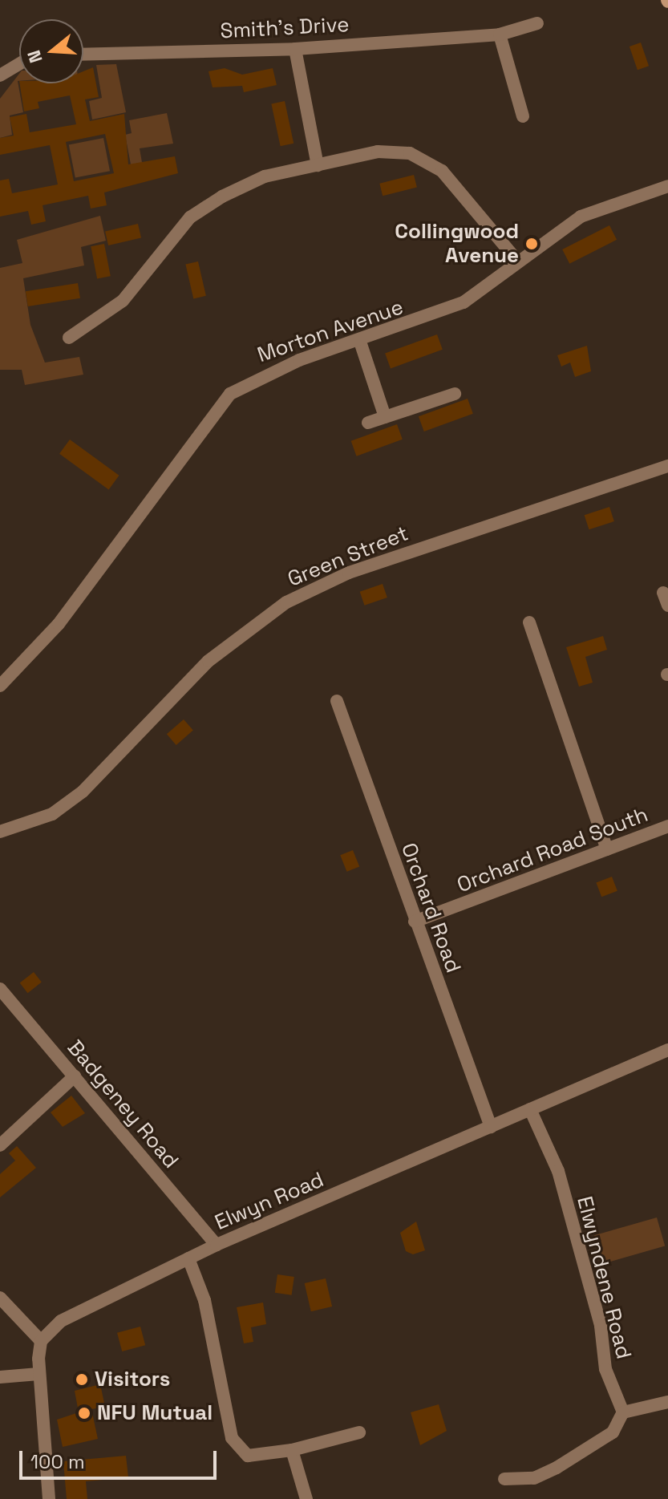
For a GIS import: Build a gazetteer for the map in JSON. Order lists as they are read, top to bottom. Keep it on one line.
{"streets":{"street":["Smith's Drive","Morton Avenue","Green Street","Orchard Road South","Orchard Road","Badgeney Road","Elwyn Road","Elwyndene Road"]},"crossings":[["Orchard Road South","Orchard Road"],["Orchard Road","Elwyn Road"],["Badgeney Road","Elwyn Road"],["Elwyn Road","Elwyndene Road"]],"places":["Collingwood Avenue","Visitors","NFU Mutual"],"scale_bar":"100 m","north":"left"}
